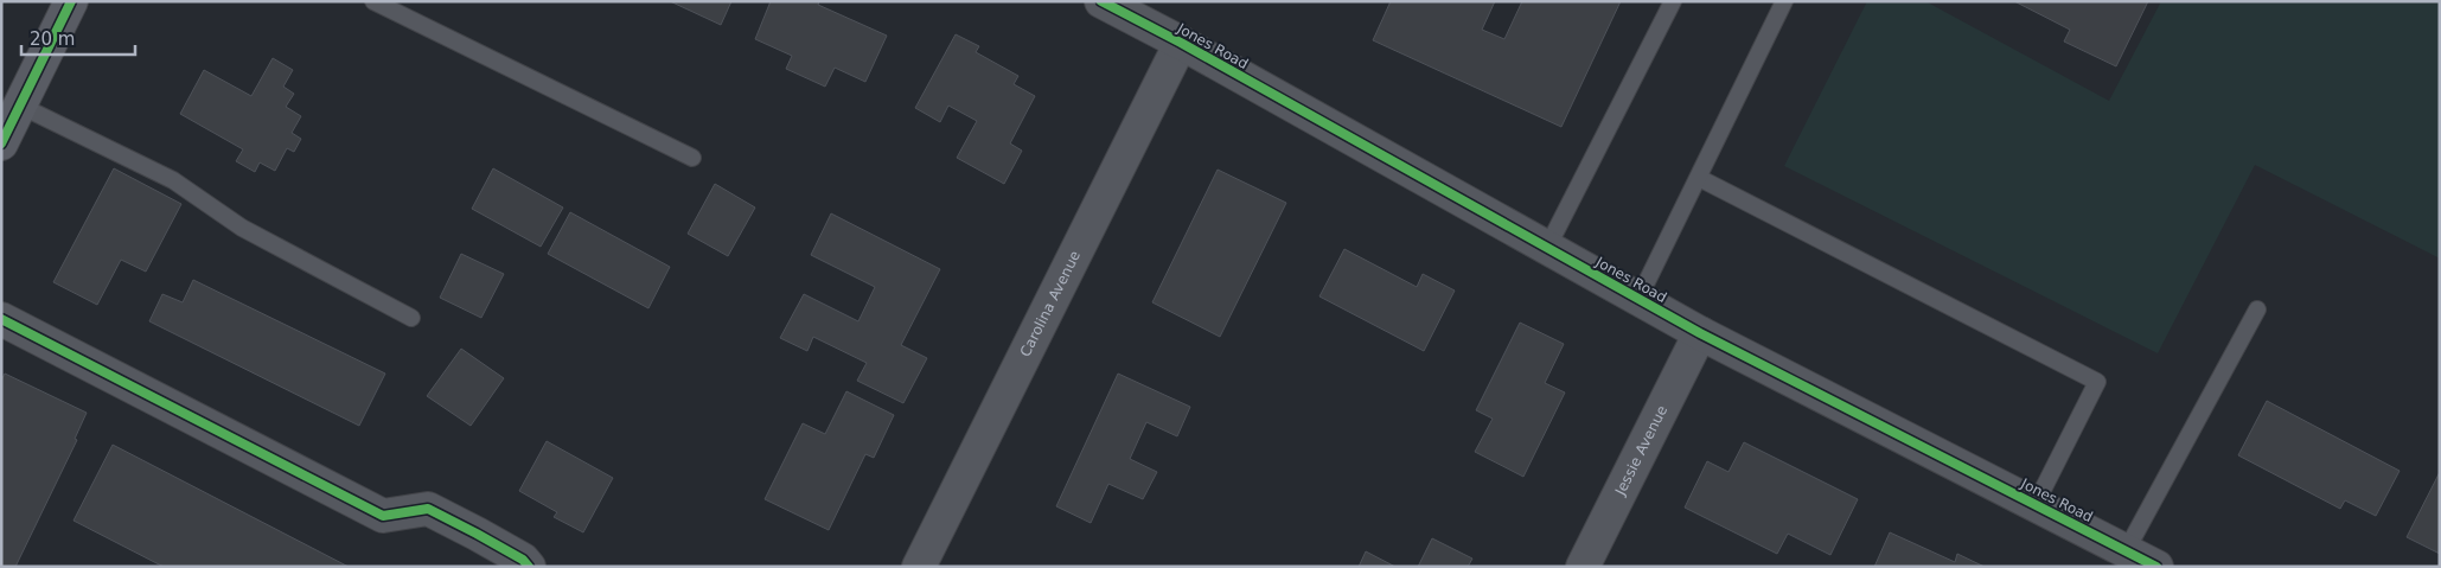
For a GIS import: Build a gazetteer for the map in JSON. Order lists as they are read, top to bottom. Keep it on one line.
{"streets":{"street":["Jones Road","Carolina Avenue","Jessie Avenue"]},"crossings":[["Jones Road","Carolina Avenue"],["Jones Road","Jessie Avenue"]],"scale_bar":"20 m"}
